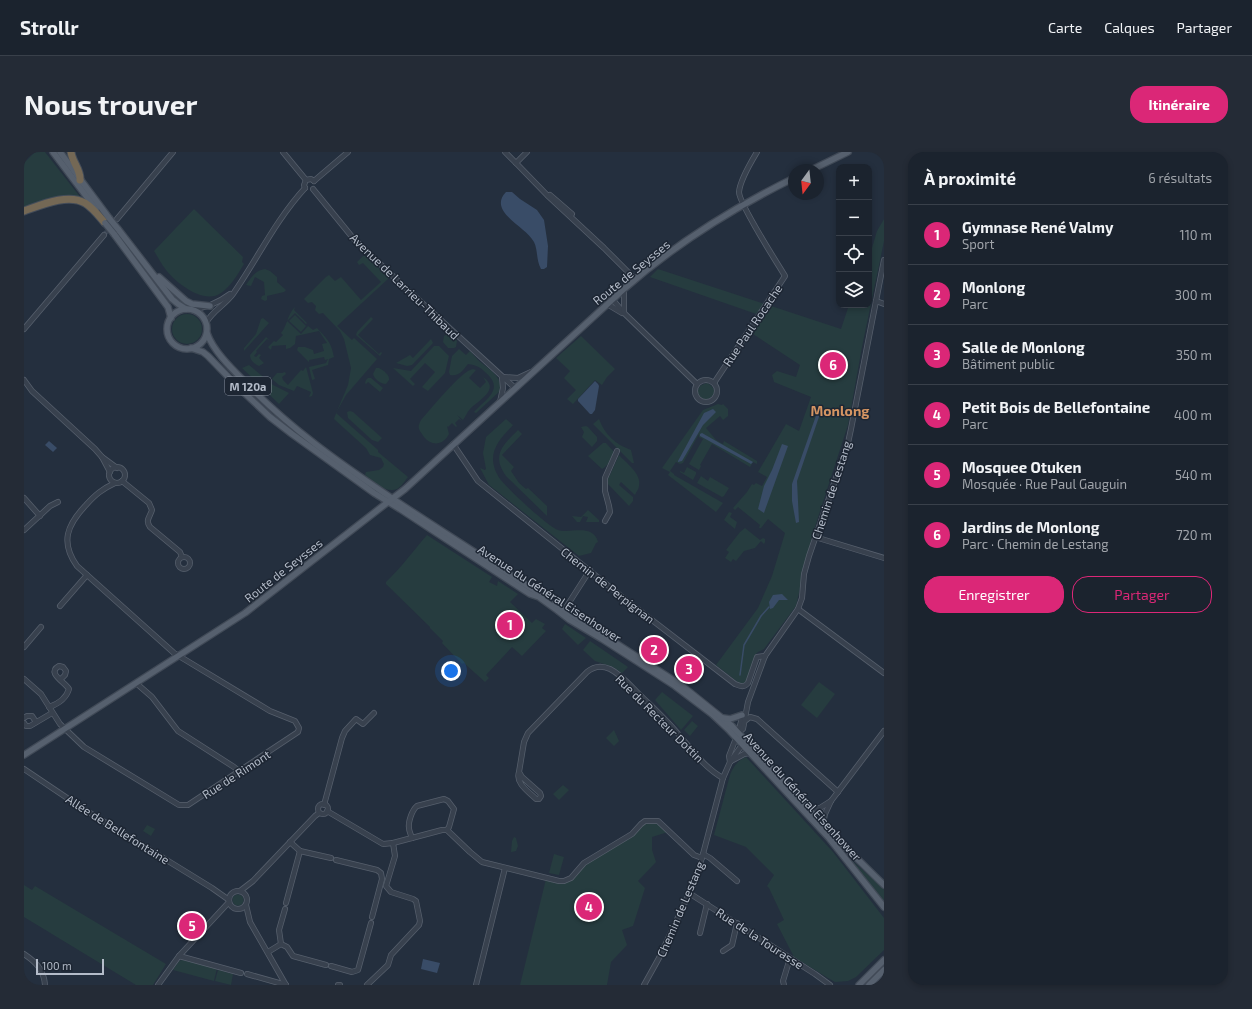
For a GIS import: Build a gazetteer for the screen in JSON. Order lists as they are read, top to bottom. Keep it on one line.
{"streets":{"main road":["Route de Seysses","M 120a","Avenue du Général Eisenhower"],"street":["Avenue de Larrieu-Thibaud","Rue Paul Rocache","Chemin de Lestang","Chemin de Perpignan","Rue du Recteur Dottin","Rue de Rimont","Allée de Bellefontaine","Rue de la Tourasse"]},"crossings":[["Route de Seysses","Avenue de Larrieu-Thibaud"],["Route de Seysses","Rue Paul Rocache"],["Route de Seysses","Chemin de Perpignan"],["Route de Seysses","Avenue du Général Eisenhower"],["Route de Seysses","Rue de Rimont"],["Chemin de Lestang","Chemin de Perpignan"],["Chemin de Lestang","Avenue du Général Eisenhower"],["Chemin de Lestang","Rue du Recteur Dottin"],["Chemin de Lestang","Rue de la Tourasse"]],"districts":["Monlong"],"scale_bar":"100 m","north":"bottom","page":{"header":"Strollr","nav":["Carte","Calques","Partager"],"buttons":["Itinéraire",["Enregistrer","Partager"]],"title":"Nous trouver","heading":["À proximité","6 résultats"],"map_buttons":["+","−"],"list":[{"mark":"1","name":"Gymnase René Valmy","note":"Sport","value":"110 m"},{"mark":"2","name":"Monlong","note":"Parc","value":"300 m"},{"mark":"3","name":"Salle de Monlong","note":"Bâtiment public","value":"350 m"},{"mark":"4","name":"Petit Bois de Bellefontaine","note":"Parc","value":"400 m"},{"mark":"5","name":"Mosquee Otuken","note":"Mosquée · Rue Paul Gauguin","value":"540 m"},{"mark":"6","name":"Jardins de Monlong","note":"Parc · Chemin de Lestang","value":"720 m"}],"pins":["6","1","2","3","4","5"],"scale":"100 m"}}
